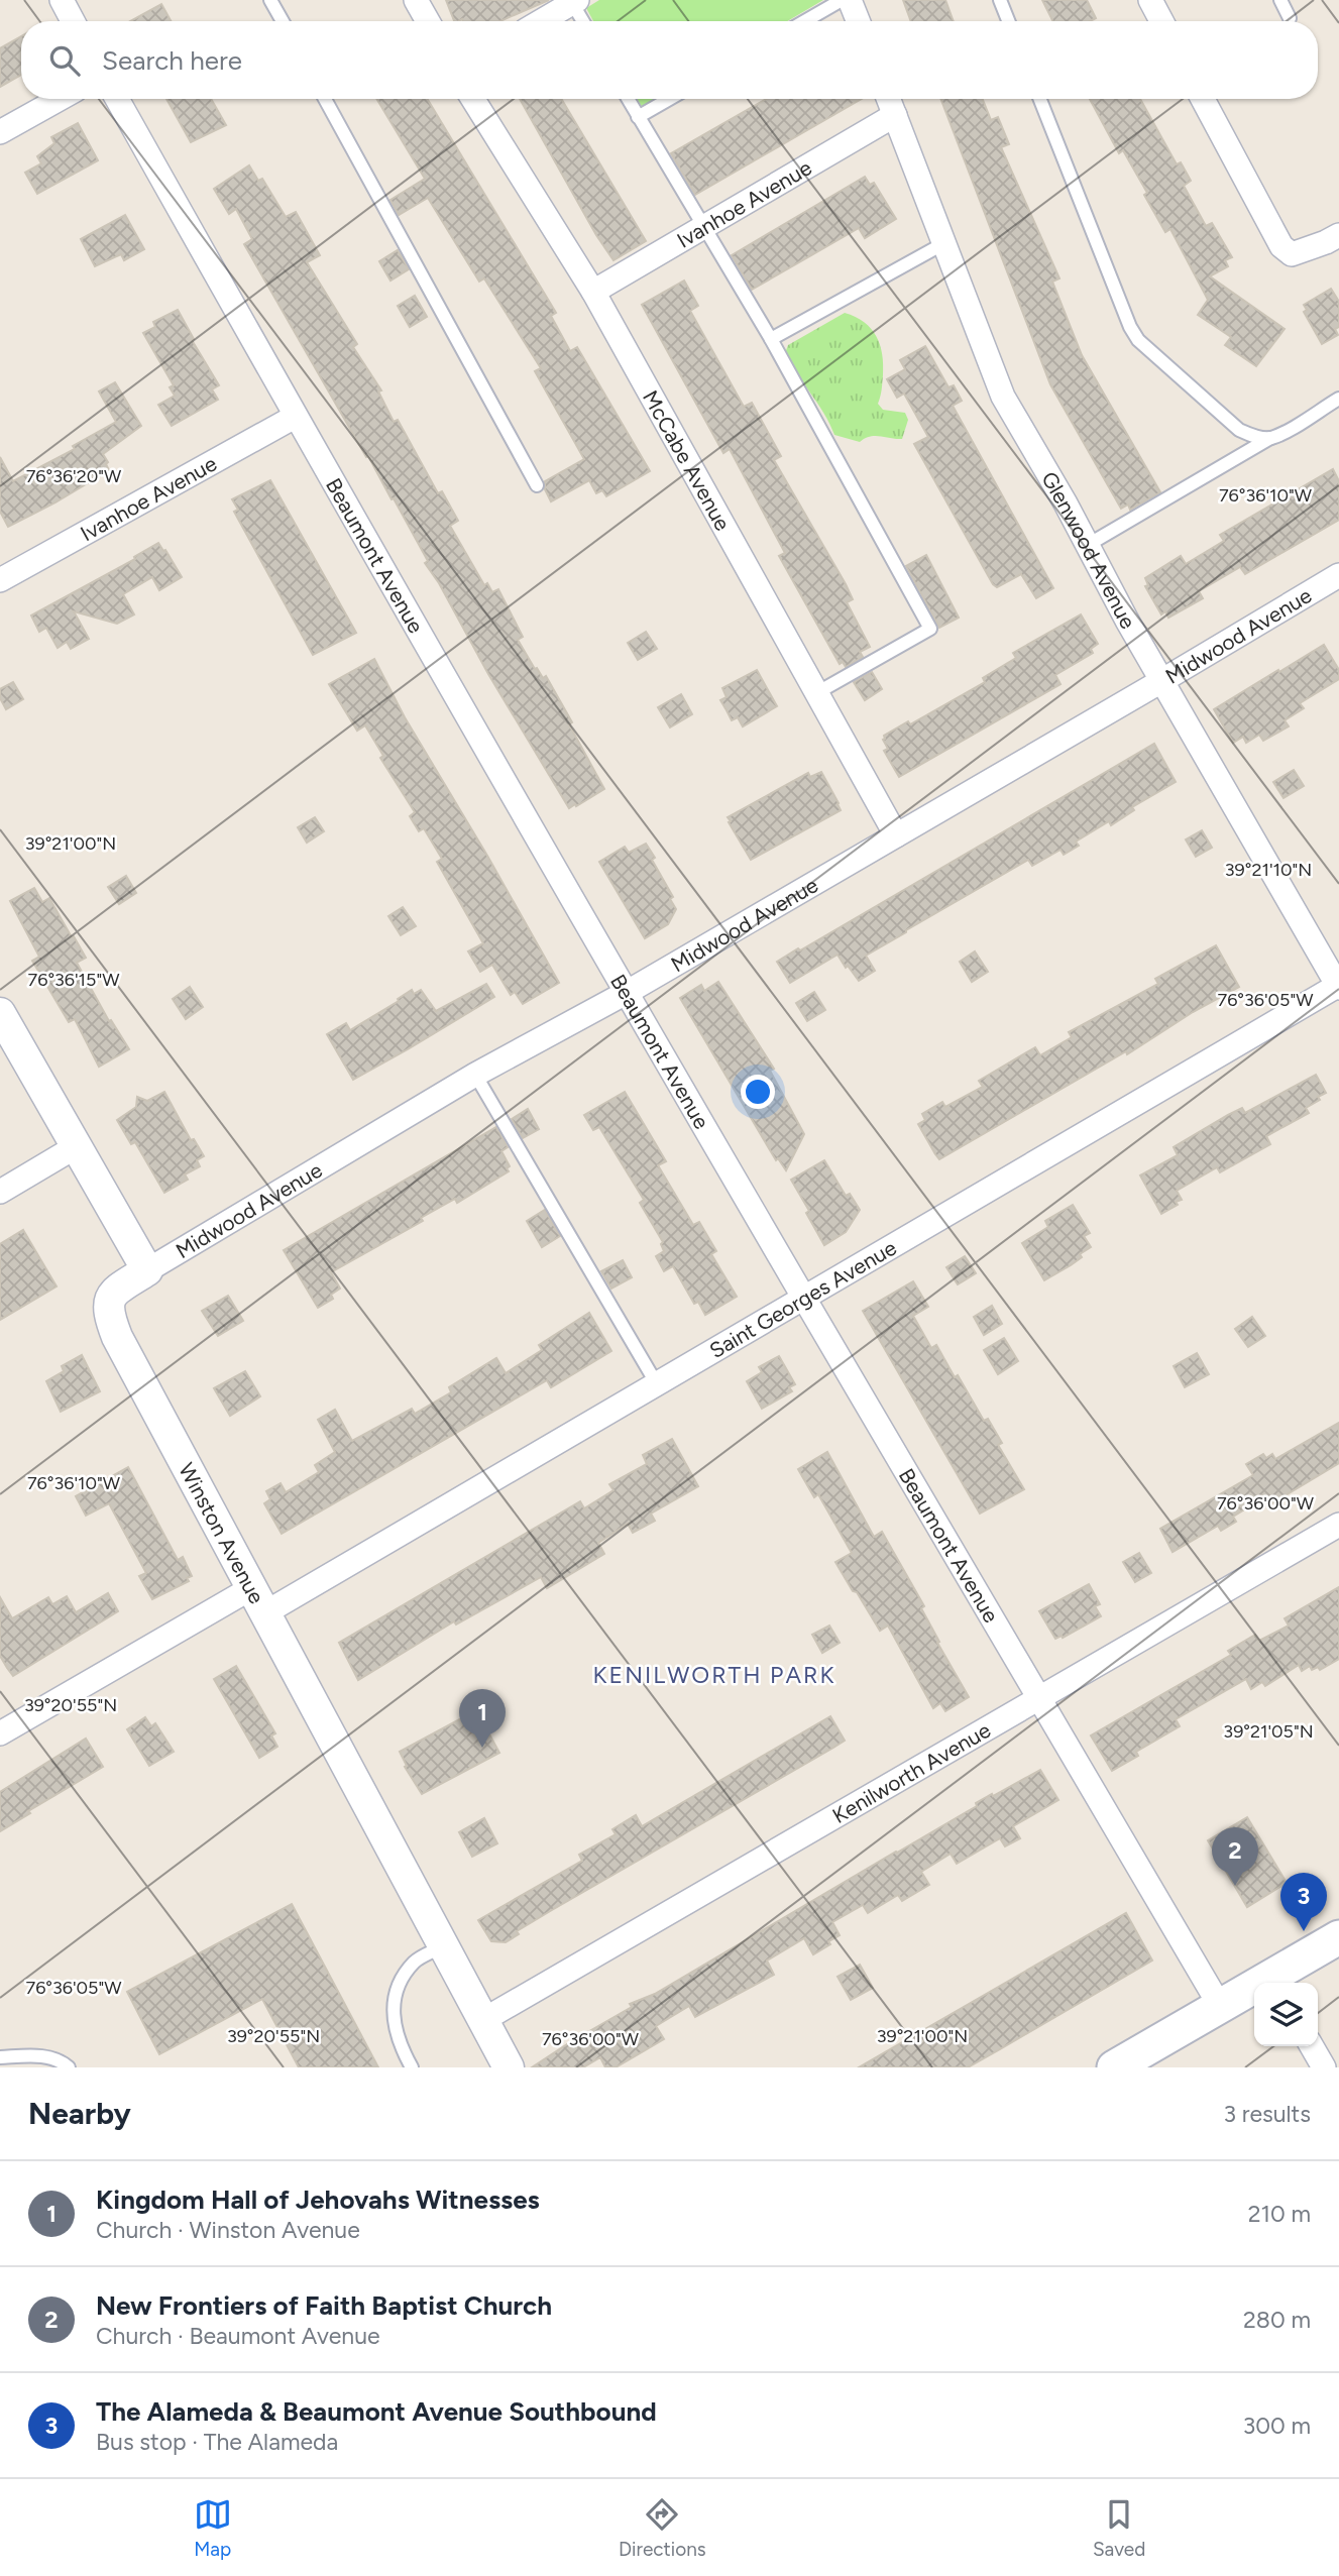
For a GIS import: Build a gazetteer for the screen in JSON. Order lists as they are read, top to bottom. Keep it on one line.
{"streets":{"street":["Ivanhoe Avenue","McCabe Avenue","Glenwood Avenue","Beaumont Avenue","Midwood Avenue","Saint Georges Avenue","Winston Avenue","Kenilworth Avenue"]},"crossings":[["Ivanhoe Avenue","McCabe Avenue"],["Ivanhoe Avenue","Glenwood Avenue"],["Ivanhoe Avenue","Beaumont Avenue"],["McCabe Avenue","Midwood Avenue"],["Glenwood Avenue","Midwood Avenue"],["Glenwood Avenue","Saint Georges Avenue"],["Beaumont Avenue","Midwood Avenue"],["Beaumont Avenue","Saint Georges Avenue"],["Beaumont Avenue","Kenilworth Avenue"],["Midwood Avenue","Winston Avenue"],["Saint Georges Avenue","Winston Avenue"],["Winston Avenue","Kenilworth Avenue"]],"districts":["KENILWORTH PARK"],"page":{"search":"Search here","pins":["1","2","3"],"heading":["Nearby","3 results"],"list":[{"mark":"1","name":"Kingdom Hall of Jehovahs Witnesses","note":"Church · Winston Avenue","value":"210 m"},{"mark":"2","name":"New Frontiers of Faith Baptist Church","note":"Church · Beaumont Avenue","value":"280 m"},{"mark":"3","name":"The Alameda & Beaumont Avenue Southbound","note":"Bus stop · The Alameda","value":"300 m"}],"nav":["Map","Directions","Saved"]},"coordinates":["76°36'20\"W","76°36'10\"W","39°21'00\"N","39°21'10\"N","76°36'15\"W","76°36'05\"W","76°36'00\"W","39°20'55\"N","39°21'05\"N"]}
